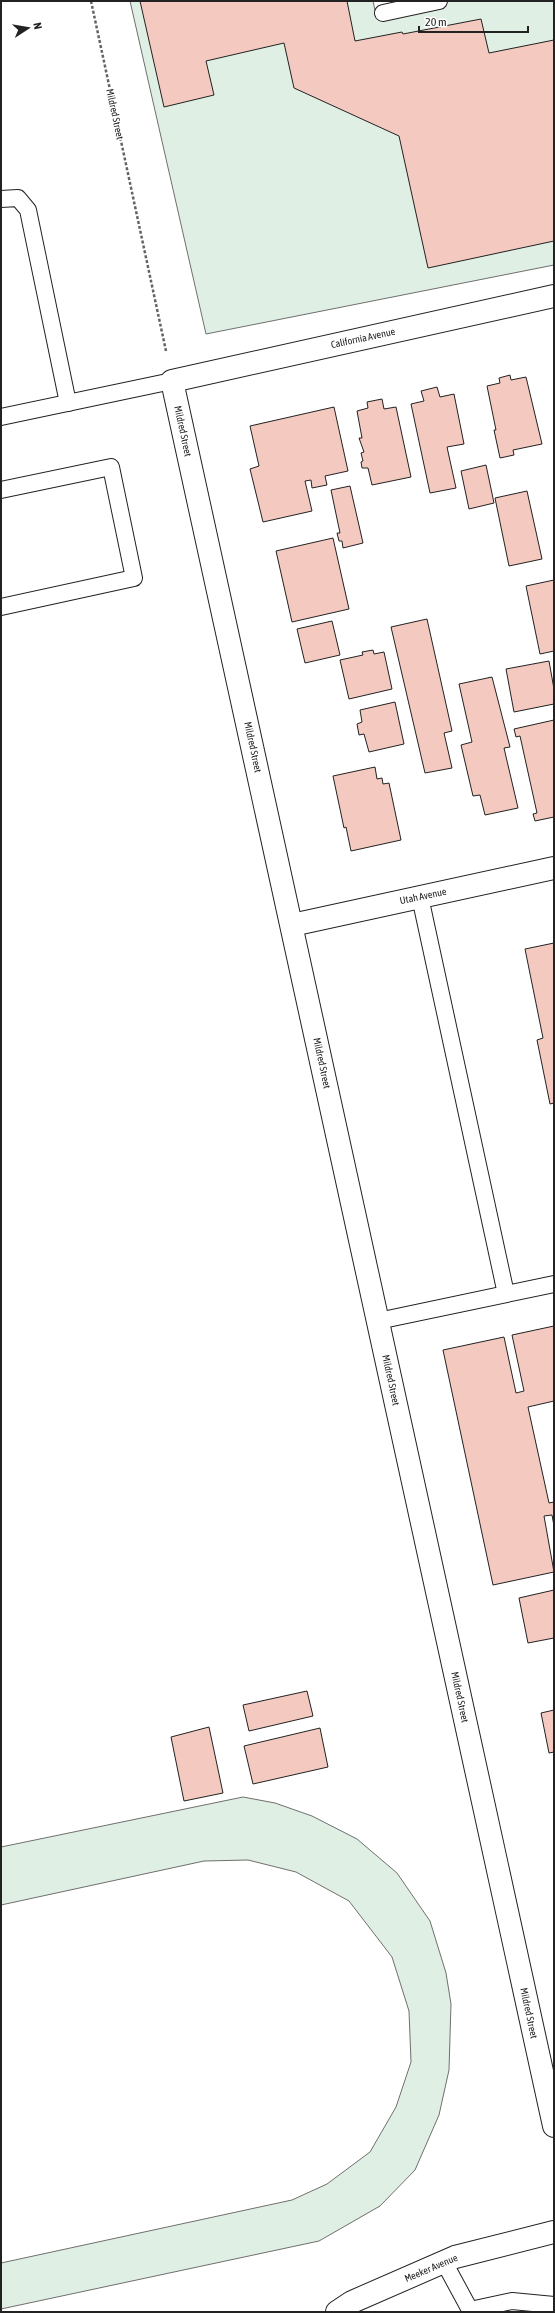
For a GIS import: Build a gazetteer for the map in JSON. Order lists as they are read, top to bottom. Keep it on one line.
{"streets":{"street":["Mildred Street","California Avenue","Utah Avenue","Meeker Avenue"]},"crossings":[["Mildred Street","California Avenue"],["Mildred Street","Utah Avenue"]],"scale_bar":"20 m","north":"right"}
